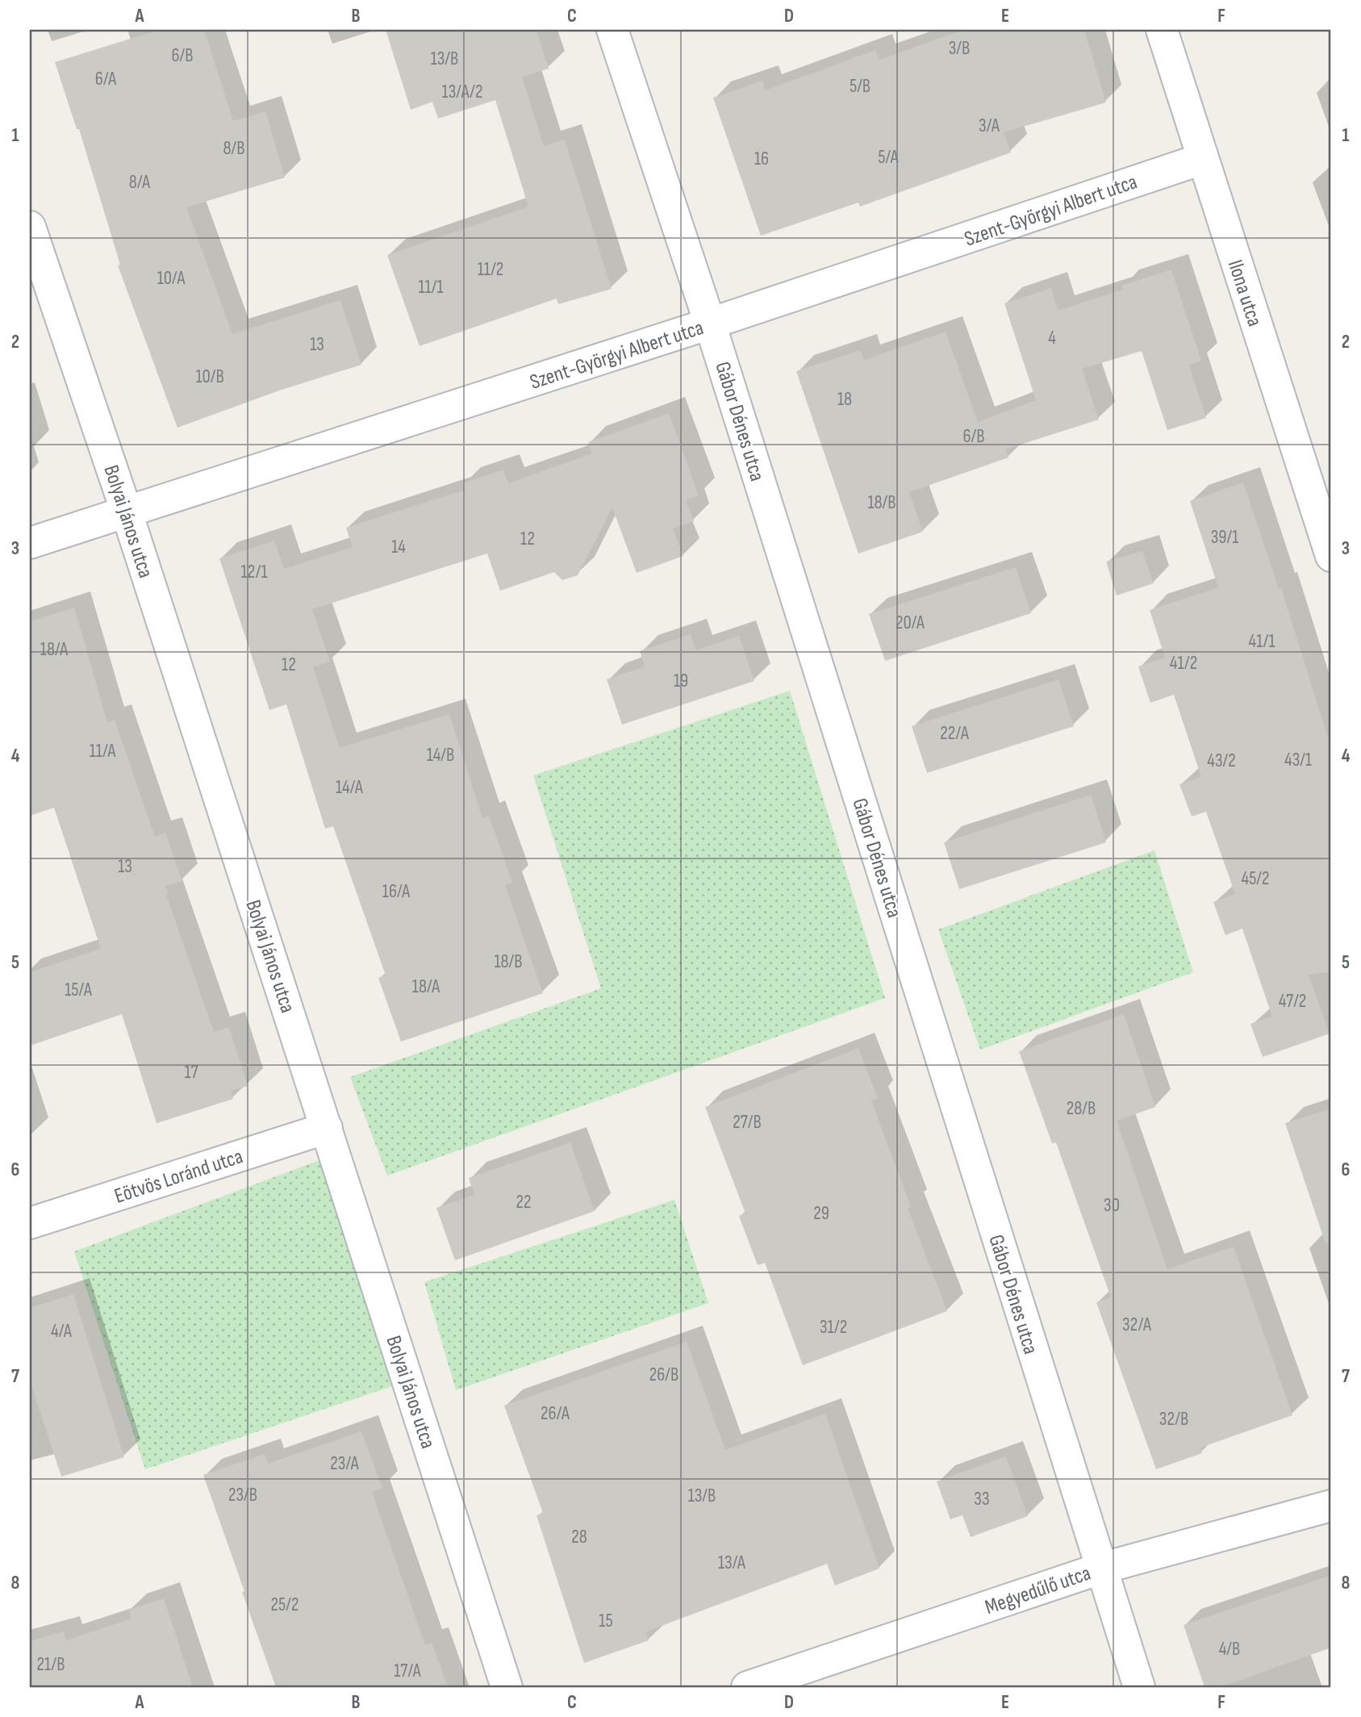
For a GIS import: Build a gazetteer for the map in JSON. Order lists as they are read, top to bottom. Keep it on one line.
{"streets":{"street":["Szent-Györgyi Albert utca","Ilona utca","Gábor Dénes utca","Bolyai János utca","Eötvös Loránd utca","Megyedűlő utca"]},"crossings":[["Szent-Györgyi Albert utca","Ilona utca"],["Szent-Györgyi Albert utca","Gábor Dénes utca"],["Szent-Györgyi Albert utca","Bolyai János utca"],["Gábor Dénes utca","Megyedűlő utca"],["Bolyai János utca","Eötvös Loránd utca"]],"house_numbers":["3/B","6/B","13/B","6/A","5/B","13/A/2","3/A","8/B","5/A","16","8/A","11/2","10/A","11/1","4","13","10/B","18","6/B","18/B","39/1","12","14","12/1","20/A","41/1","18/A","41/2","12","19","22/A","11/A","14/B","43/1","43/2","14/A","13","45/2","16/A","18/B","18/A","15/A","47/2","17","28/B","27/B","22","30","29","32/A","31/2","4/A","26/B","26/A","32/B","23/A","23/B","13/B","33","28","13/A","25/2","15","4/B","21/B","17/A"],"grid":{"columns":["A","B","C","D","E","F"],"rows":["1","2","3","4","5","6","7","8"]}}
